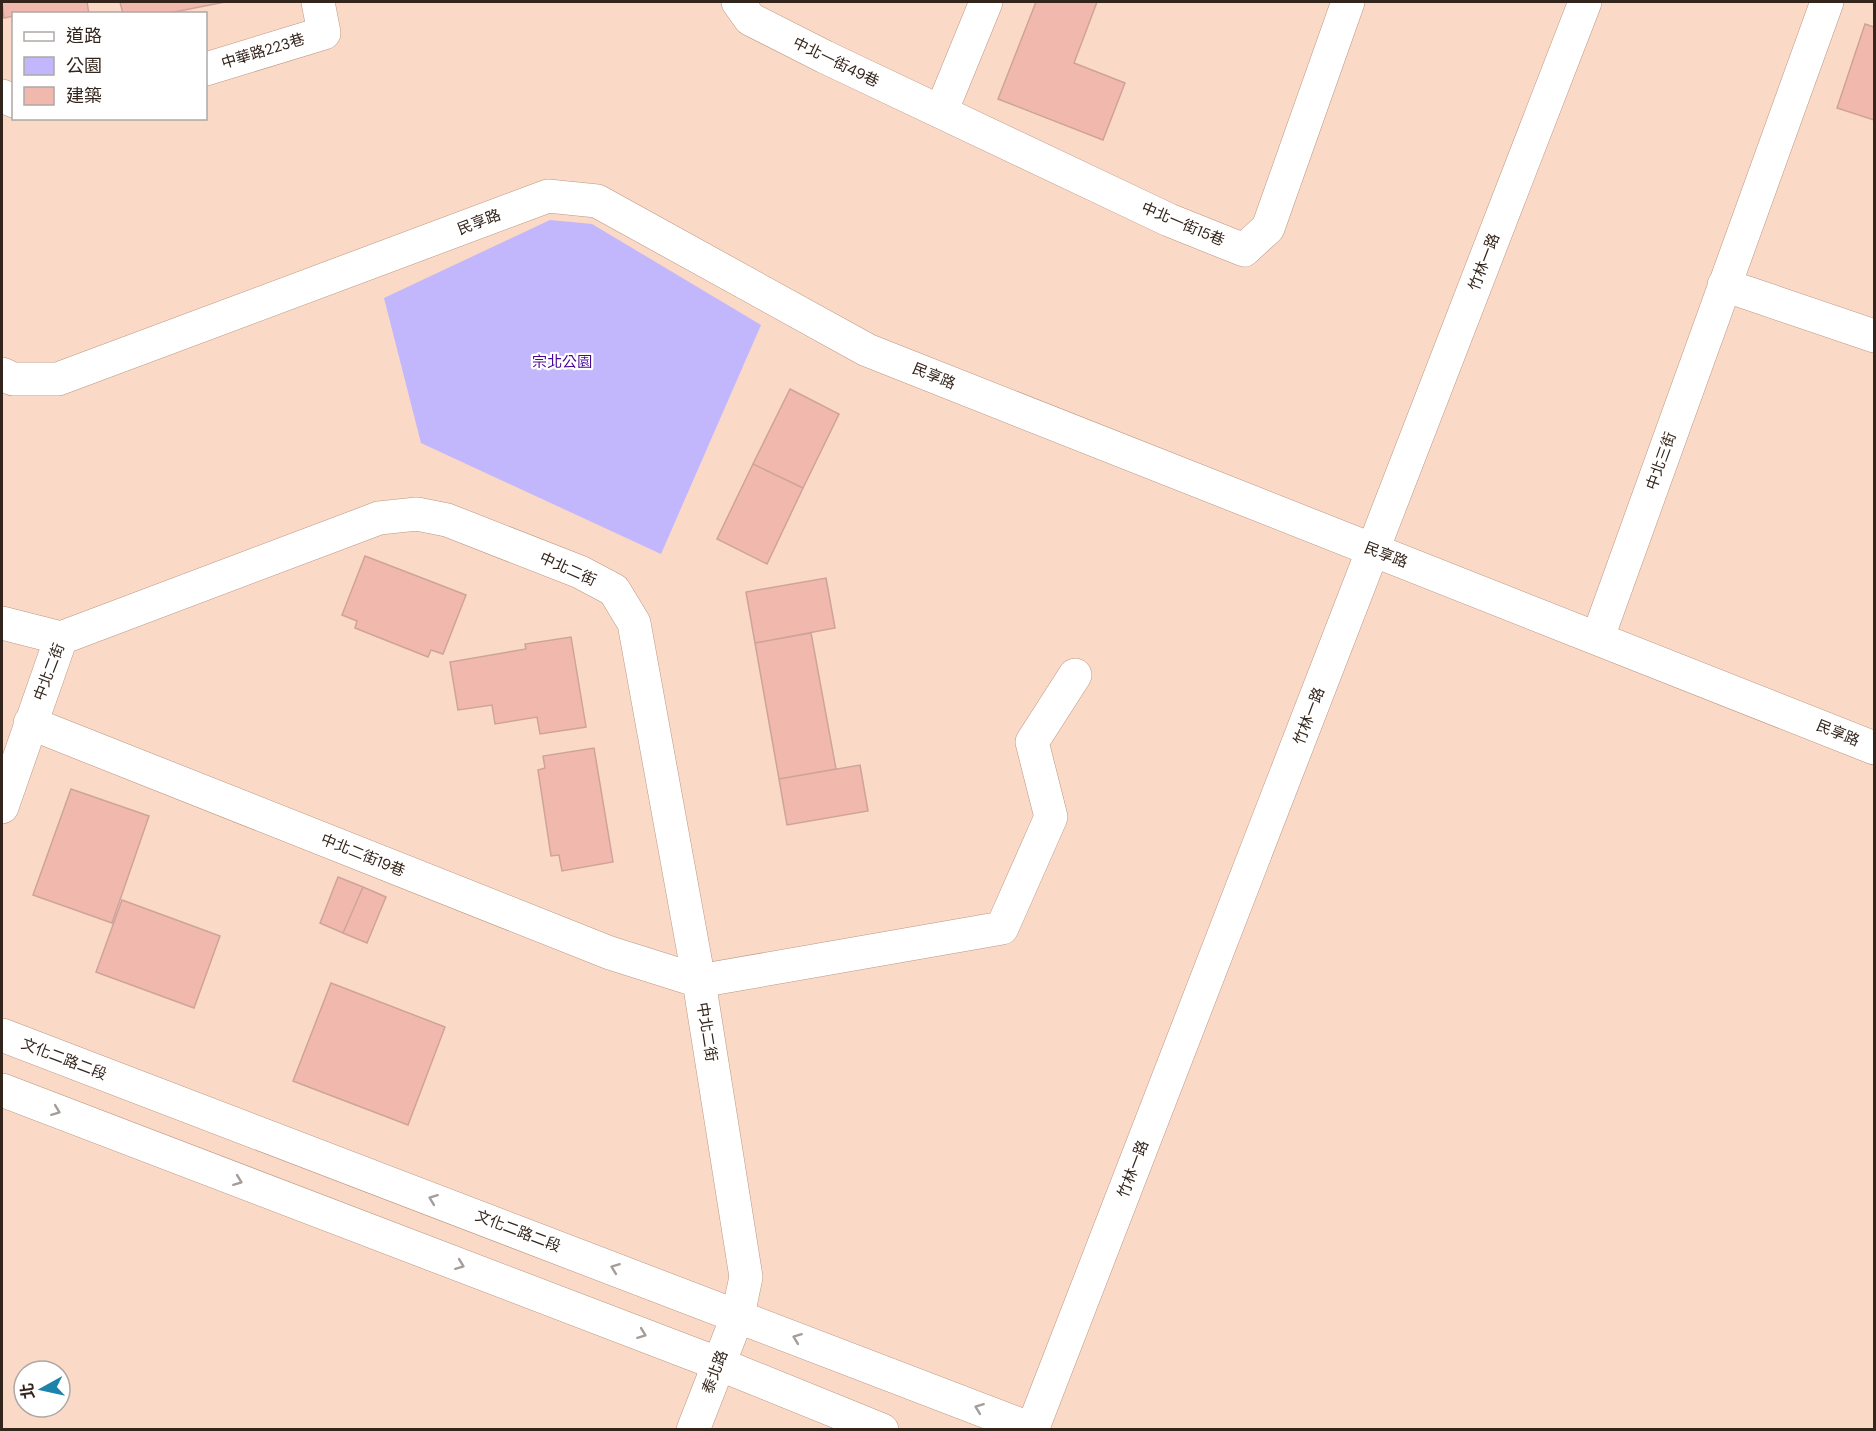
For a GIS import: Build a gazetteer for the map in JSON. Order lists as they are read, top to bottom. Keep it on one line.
{"streets":{"street":["中華路223巷","中北一街49巷","民享路","中北一街15巷","竹林一路","中北三街","中北二街","中北二街19巷","文化二路二段","泰北路"]},"crossings":[["中北一街49巷","中北一街15巷"],["民享路","竹林一路"],["民享路","中北三街"],["竹林一路","文化二路二段"],["中北二街","中北二街19巷"],["中北二街","文化二路二段"],["中北二街","泰北路"],["文化二路二段","泰北路"]],"parks":["宗北公園"],"legend":["道路","公園","建築"],"north":"left"}
